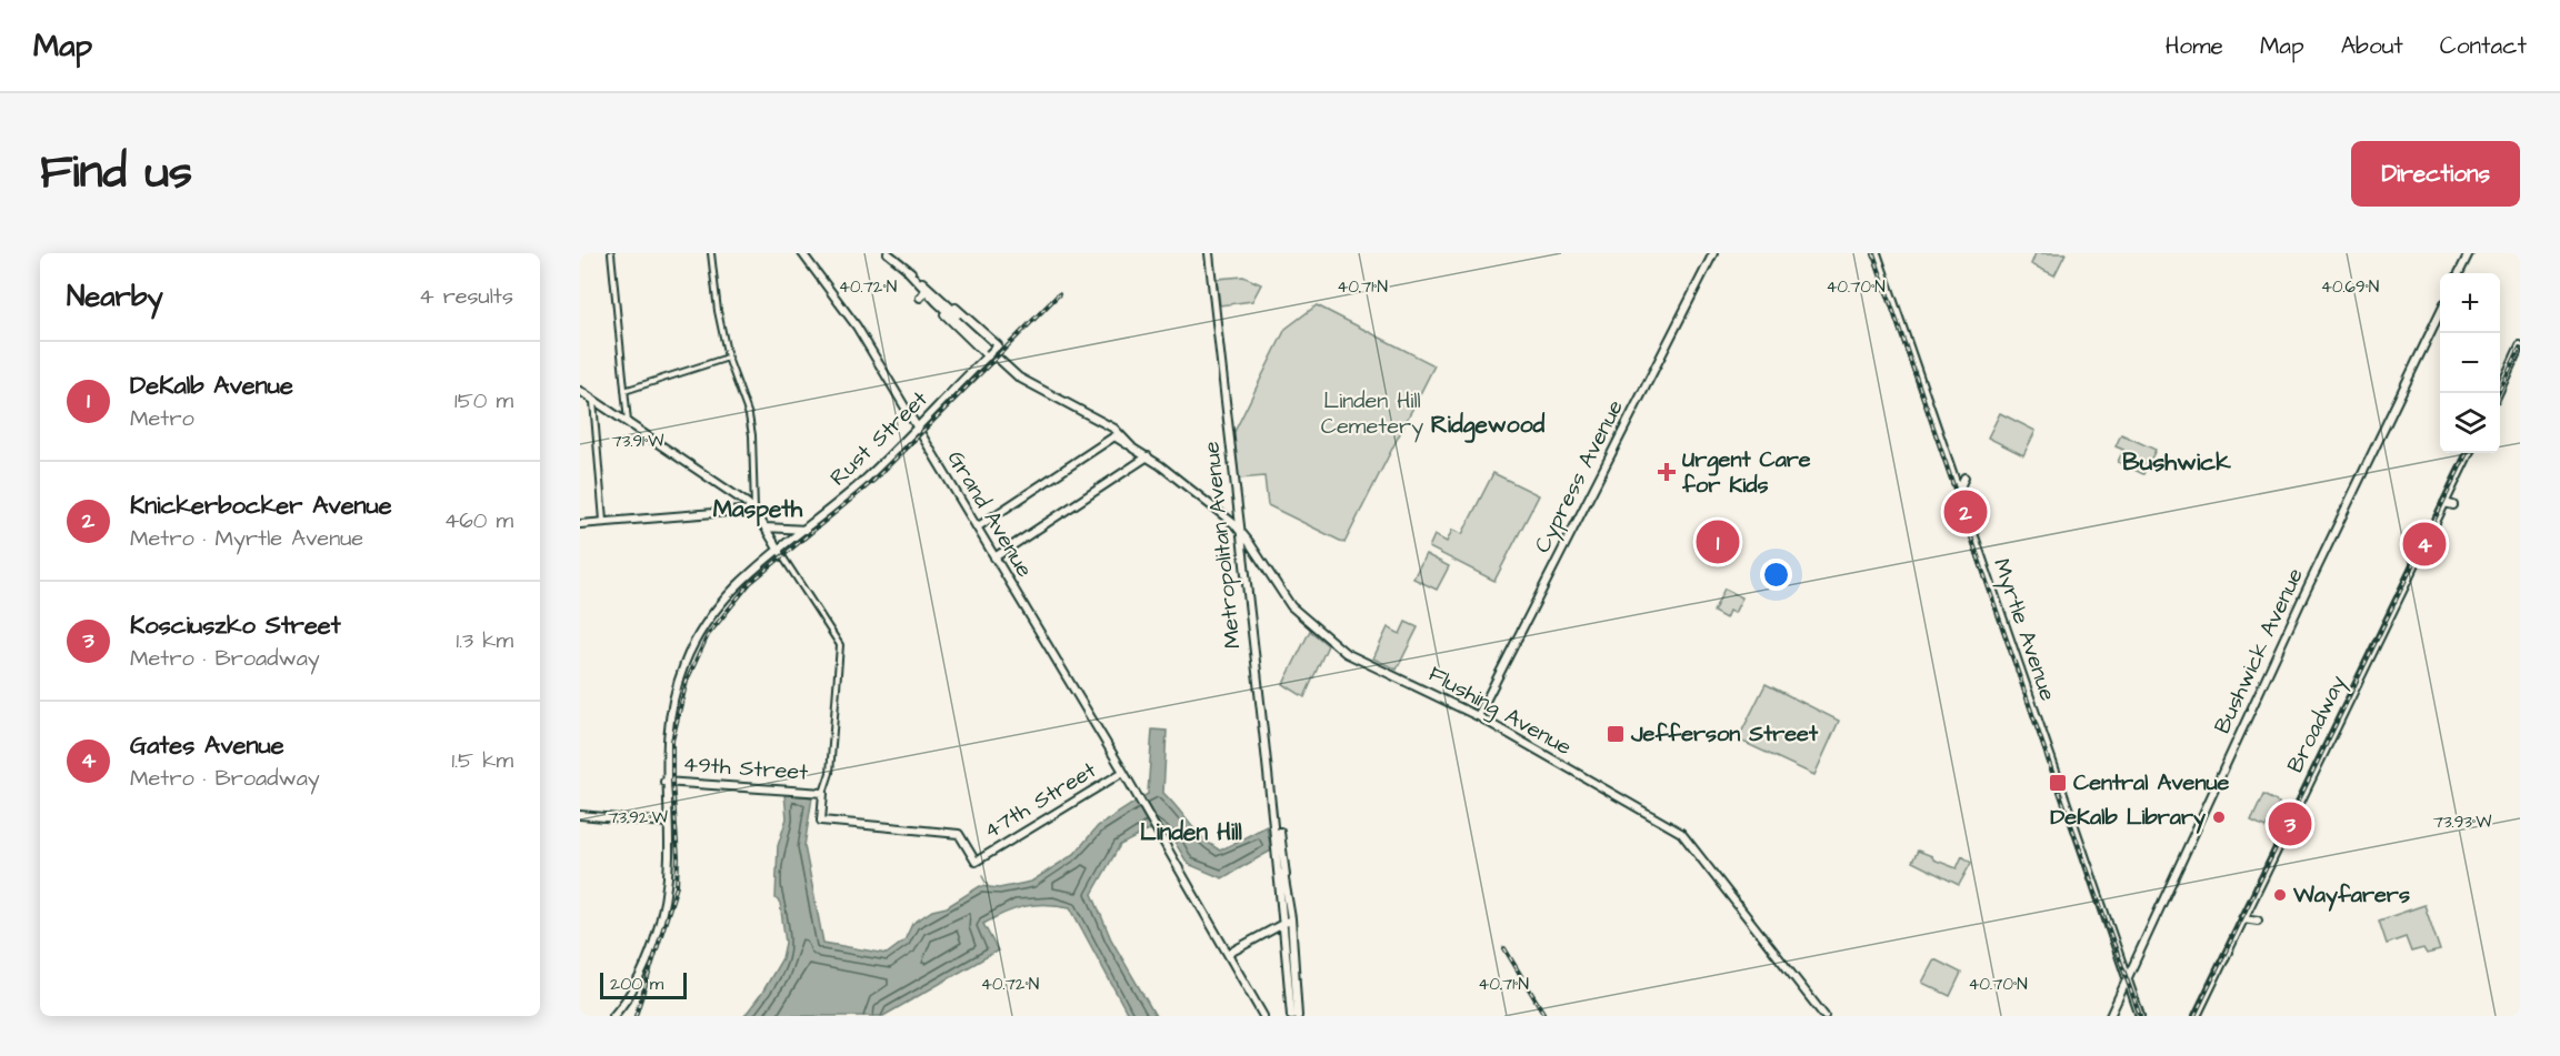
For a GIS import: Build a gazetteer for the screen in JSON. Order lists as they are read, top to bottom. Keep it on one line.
{"streets":{"main road":["Rust Street","Cypress Avenue","Grand Avenue","Metropolitan Avenue","Myrtle Avenue","Bushwick Avenue","Flushing Avenue","Broadway","49th Street","47th Street"]},"crossings":[["Rust Street","Grand Avenue"],["Rust Street","Flushing Avenue"],["Rust Street","49th Street"],["Cypress Avenue","Flushing Avenue"],["Grand Avenue","47th Street"],["Metropolitan Avenue","Flushing Avenue"],["Myrtle Avenue","Bushwick Avenue"],["49th Street","47th Street"]],"districts":["Ridgewood","Bushwick","Maspeth","Linden Hill"],"parks":["Linden Hill Cemetery"],"places":{"health":["Urgent Care for Kids"],"transit":["Jefferson Street","Central Avenue"],"other":["DeKalb Library","Wayfarers"]},"scale_bar":"200 m","page":{"header":"Map","nav":["Home","Map","About","Contact"],"title":"Find us","buttons":"Directions","heading":["Nearby","4 results"],"map_buttons":["+","−"],"list":[{"mark":"1","name":"DeKalb Avenue","note":"Metro","value":"150 m"},{"mark":"2","name":"Knickerbocker Avenue","note":"Metro · Myrtle Avenue","value":"460 m"},{"mark":"3","name":"Kosciuszko Street","note":"Metro · Broadway","value":"1.3 km"},{"mark":"4","name":"Gates Avenue","note":"Metro · Broadway","value":"1.5 km"}],"pins":["2","1","4","3"],"scale":"200 m"},"coordinates":["40.72°N","40.71°N","40.70°N","40.69°N","73.91°W","73.92°W","73.93°W"]}
